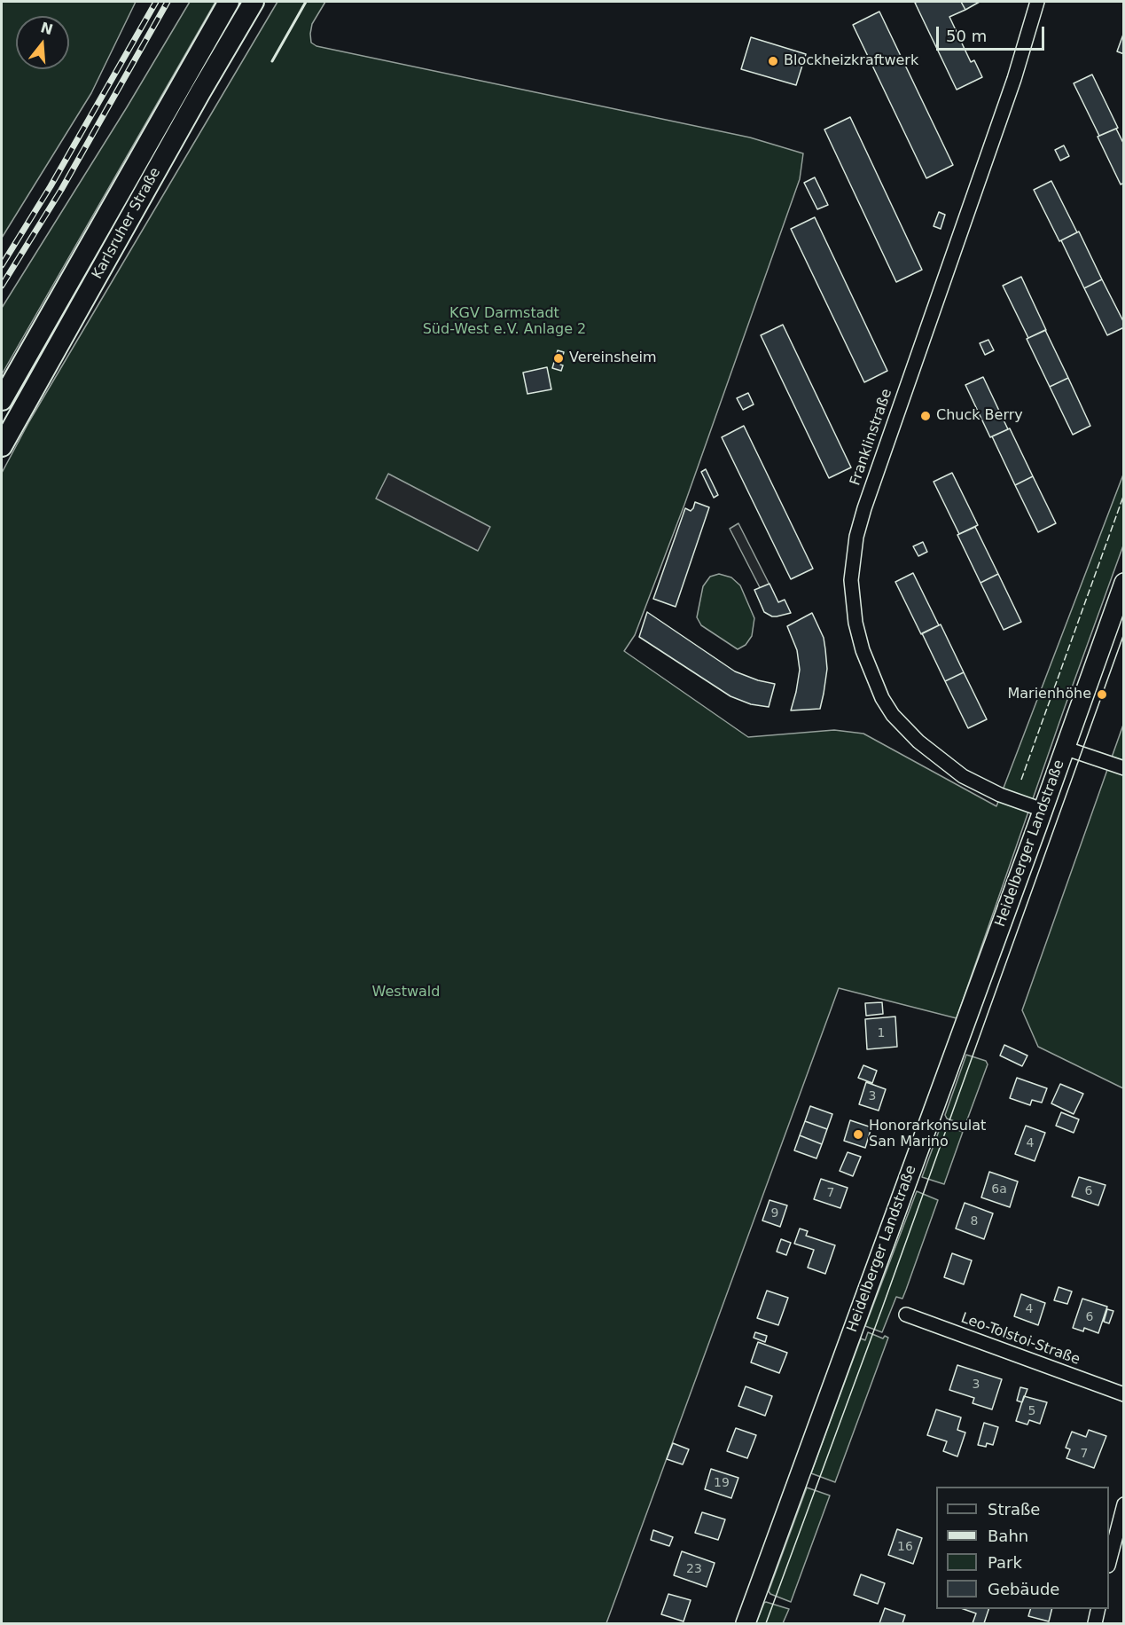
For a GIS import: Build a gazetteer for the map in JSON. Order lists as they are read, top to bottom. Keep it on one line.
{"streets":{"main road":["Karlsruher Straße"],"street":["Franklinstraße","Heidelberger Landstraße","Leo-Tolstoi-Straße"]},"crossings":[["Franklinstraße","Heidelberger Landstraße"]],"parks":["KGV Darmstadt Süd-West e.V. Anlage 2","Westwald"],"places":["Blockheizkraftwerk","Vereinsheim","Chuck Berry","Marienhöhe","Honorarkonsulat San Marino"],"house_numbers":["1","3","4","6a","6","7","9","8","4","6","3","5","7","19","16","23"],"legend":["Straße","Bahn","Park","Gebäude"],"scale_bar":"50 m","north":"top"}
